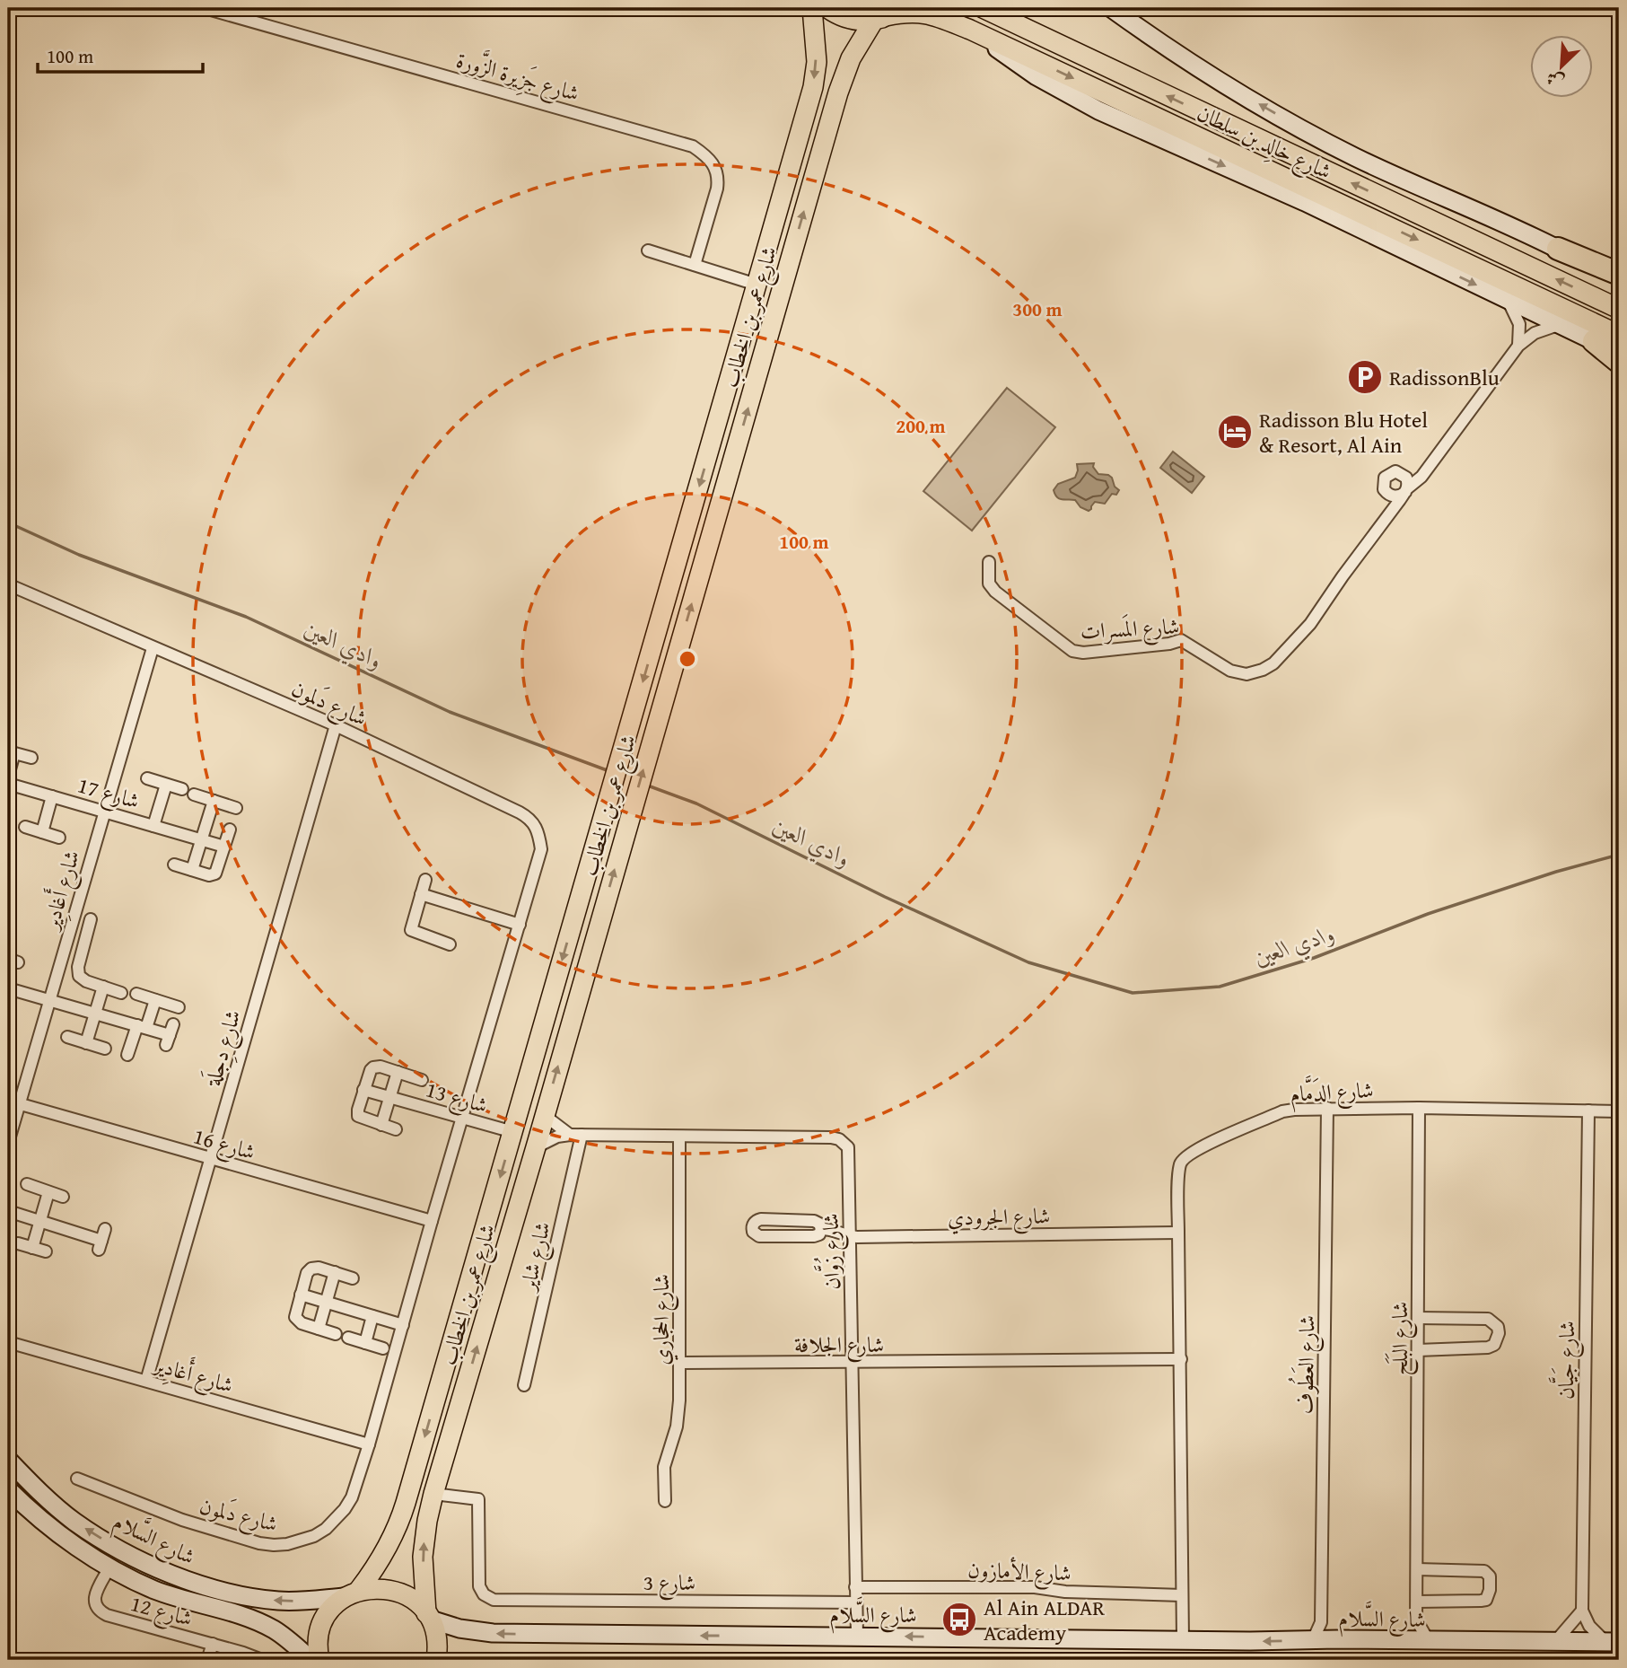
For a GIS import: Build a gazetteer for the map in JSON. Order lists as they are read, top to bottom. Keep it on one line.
{"streets":{"main road":["شارع خالِد بن سلطان","شارع عمر بن الخطاب"],"street":["شارع جَزِيرة الزَّورة","شارع المَسرات","شارع دَلمون","شارع 17","شارع أَغادِير","شارع دِجلَة","شارع الدَمَّام","شارع 13","شارع 16","شارع الجرودي","شارع زُوَّان","شارع شاير","شارع الحجاري","شارع البَلَح","شارع الجلافة","شارع جَيَّان","شارع العَطُوف","شارع السَّلام","شارع الأمازون","شارع 3","شارع 12"]},"crossings":[["شارع خالِد بن سلطان","شارع عمر بن الخطاب"],["شارع عمر بن الخطاب","شارع 13"],["شارع عمر بن الخطاب","شارع زُوَّان"],["شارع عمر بن الخطاب","شارع السَّلام"],["شارع عمر بن الخطاب","شارع 3"],["شارع دَلمون","شارع أَغادِير"],["شارع دَلمون","شارع دِجلَة"],["شارع دَلمون","شارع 13"],["شارع دَلمون","شارع 16"],["شارع 17","شارع أَغادِير"],["شارع أَغادِير","شارع دِجلَة"],["شارع أَغادِير","شارع 16"],["شارع دِجلَة","شارع 16"],["شارع الدَمَّام","شارع الجرودي"],["شارع الدَمَّام","شارع البَلَح"],["شارع الدَمَّام","شارع الجلافة"],["شارع الدَمَّام","شارع جَيَّان"],["شارع الدَمَّام","شارع العَطُوف"],["شارع الدَمَّام","شارع السَّلام"],["شارع الدَمَّام","شارع الأمازون"],["شارع الجرودي","شارع زُوَّان"],["شارع زُوَّان","شارع شاير"],["شارع زُوَّان","شارع الحجاري"],["شارع زُوَّان","شارع الجلافة"],["شارع زُوَّان","شارع السَّلام"],["شارع زُوَّان","شارع الأمازون"],["شارع زُوَّان","شارع 3"],["شارع الحجاري","شارع الجلافة"],["شارع العَطُوف","شارع السَّلام"],["شارع السَّلام","شارع 12"]],"one_way":["شارع السَّلام"],"water":["وادي العين"],"places":{"parking":["RadissonBlu"],"hotel":["Radisson Blu Hotel & Resort, Al Ain"],"bus stop":["Al Ain ALDAR Academy"]},"scale_bar":"100 m","north":"bottom left","rings":["300 m","200 m","100 m"]}
